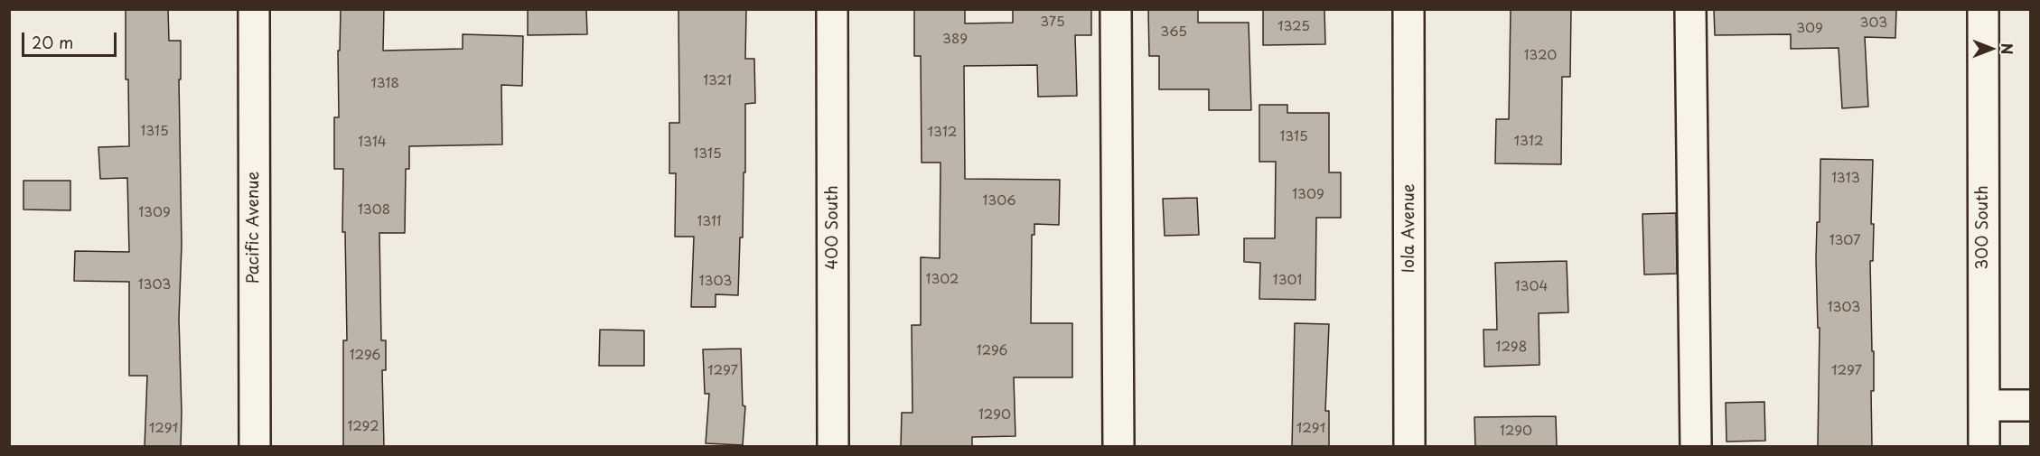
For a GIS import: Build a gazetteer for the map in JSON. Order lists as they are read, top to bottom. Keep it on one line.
{"streets":{"street":["Pacific Avenue","400 South","300 South","Iola Avenue"]},"house_numbers":["375","303","1325","309","365","389","1320","1321","1318","1315","1312","1315","1312","1314","1315","1313","1309","1306","1308","1309","1311","1307","1302","1301","1303","1303","1304","1303","1298","1296","1296","1297","1297","1290","1292","1291","1291","1290"],"scale_bar":"20 m","north":"right"}
